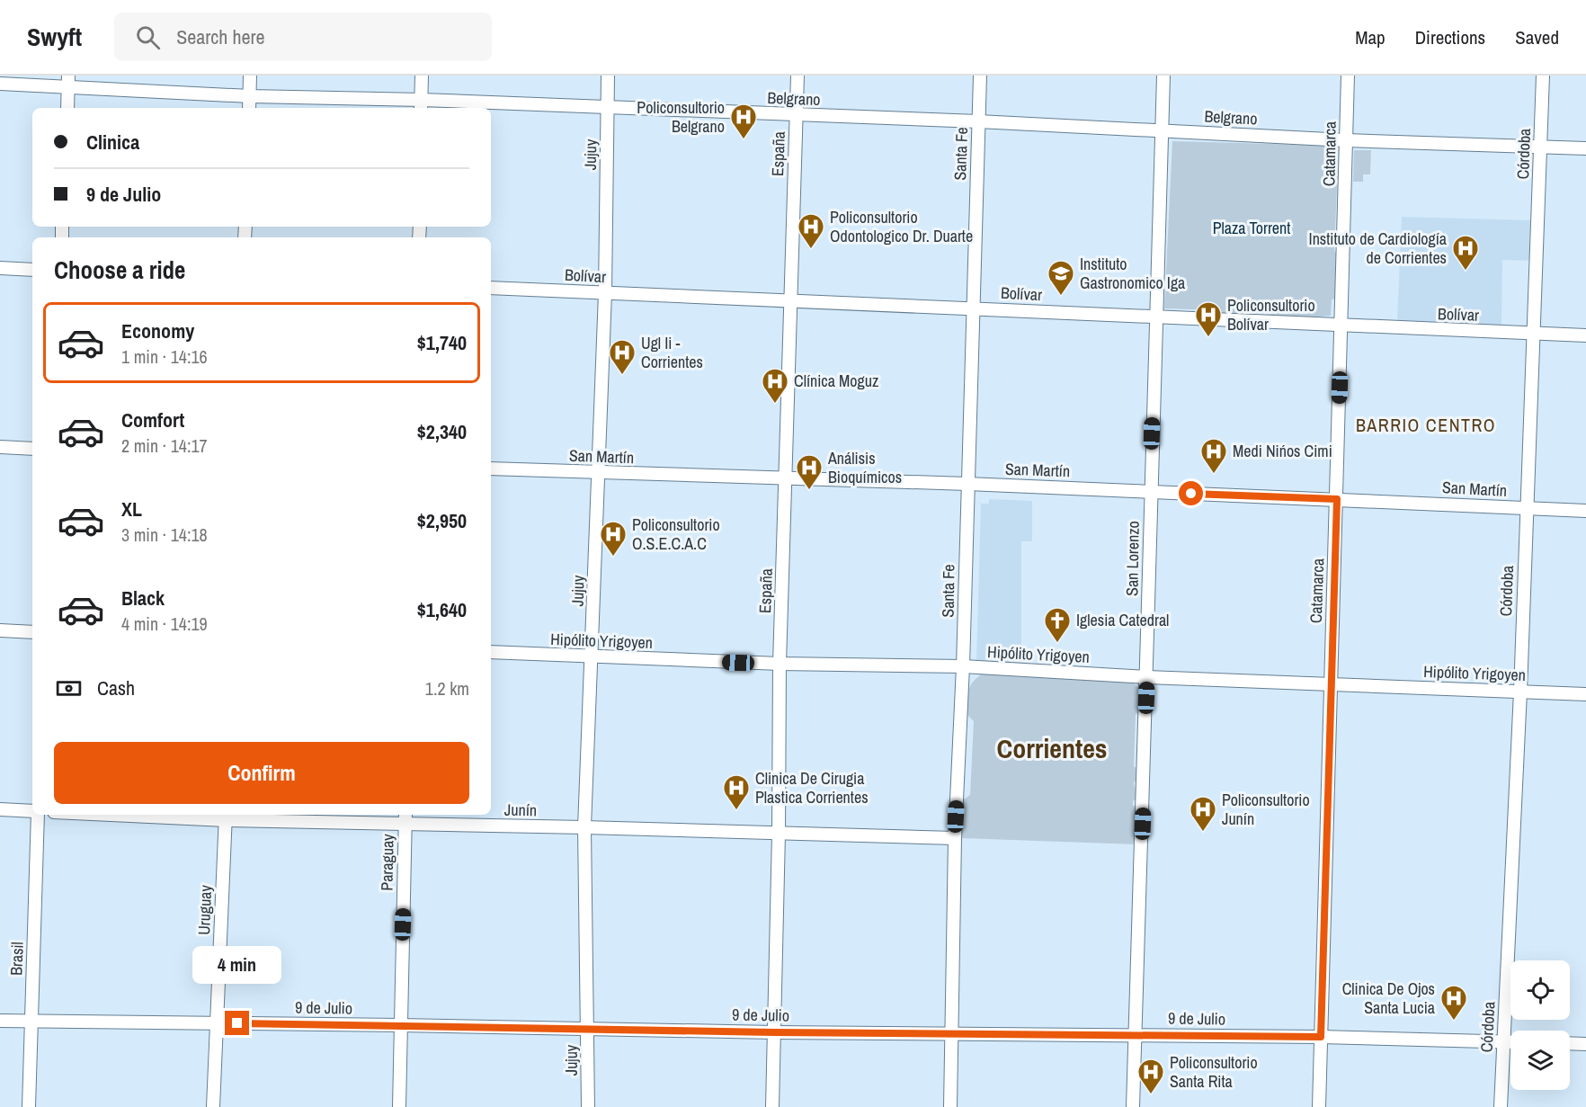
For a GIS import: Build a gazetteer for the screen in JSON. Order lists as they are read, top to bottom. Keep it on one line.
{"streets":{"street":["Belgrano","España","Santa Fe","Catamarca","Córdoba","Jujuy","Bolívar","San Martín","San Lorenzo","Hipólito Yrigoyen","Junín","Paraguay","Uruguay","Brasil","9 de Julio"]},"crossings":[["Belgrano","España"],["Belgrano","Santa Fe"],["Belgrano","Catamarca"],["Belgrano","Córdoba"],["Belgrano","Jujuy"],["Belgrano","San Lorenzo"],["España","Bolívar"],["España","San Martín"],["España","Hipólito Yrigoyen"],["España","Junín"],["España","9 de Julio"],["Santa Fe","Bolívar"],["Santa Fe","San Martín"],["Santa Fe","Hipólito Yrigoyen"],["Santa Fe","Junín"],["Santa Fe","9 de Julio"],["Catamarca","Bolívar"],["Catamarca","San Martín"],["Catamarca","Hipólito Yrigoyen"],["Catamarca","9 de Julio"],["Córdoba","Bolívar"],["Córdoba","San Martín"],["Córdoba","Hipólito Yrigoyen"],["Córdoba","9 de Julio"],["Jujuy","Bolívar"],["Jujuy","San Martín"],["Jujuy","Hipólito Yrigoyen"],["Jujuy","Junín"],["Jujuy","9 de Julio"],["Bolívar","San Lorenzo"],["San Martín","San Lorenzo"],["San Lorenzo","Hipólito Yrigoyen"],["San Lorenzo","9 de Julio"],["Junín","Paraguay"],["Junín","Uruguay"],["Paraguay","9 de Julio"],["Uruguay","9 de Julio"],["Brasil","9 de Julio"]],"districts":["BARRIO CENTRO","Corrientes"],"parks":["Plaza Torrent"],"places":{"hospital":["Policonsultorio Belgrano","Policonsultorio Odontologico Dr. Duarte","Instituto de Cardiología de Corrientes","Policonsultorio Bolívar","Ugl Ii - Corrientes","Clínica Moguz","Medi Nińos Cimi","Análisis Bioquímicos","Policonsultorio O.S.E.C.A.C","Clinica De Cirugia Plastica Corrientes","Policonsultorio Junín","Clinica De Ojos Santa Lucia","Policonsultorio Santa Rita"],"school or university":["Instituto Gastronomico Iga"],"church":["Iglesia Catedral"]},"page":{"header":"Swyft","search":"Search here","nav":["Map","Directions","Saved"],"banner":["Clinica","9 de Julio"],"heading":"Choose a ride","list":[{"name":"Economy","note":"1 min · 14:16","value":"$1,740"},{"name":"Comfort","note":"2 min · 14:17","value":"$2,340"},{"name":"XL","note":"3 min · 14:18","value":"$2,950"},{"name":"Black","note":"4 min · 14:19","value":"$1,640"}],"pay":["Cash","1.2 km"],"buttons":"Confirm","bubble":"4 min"}}
